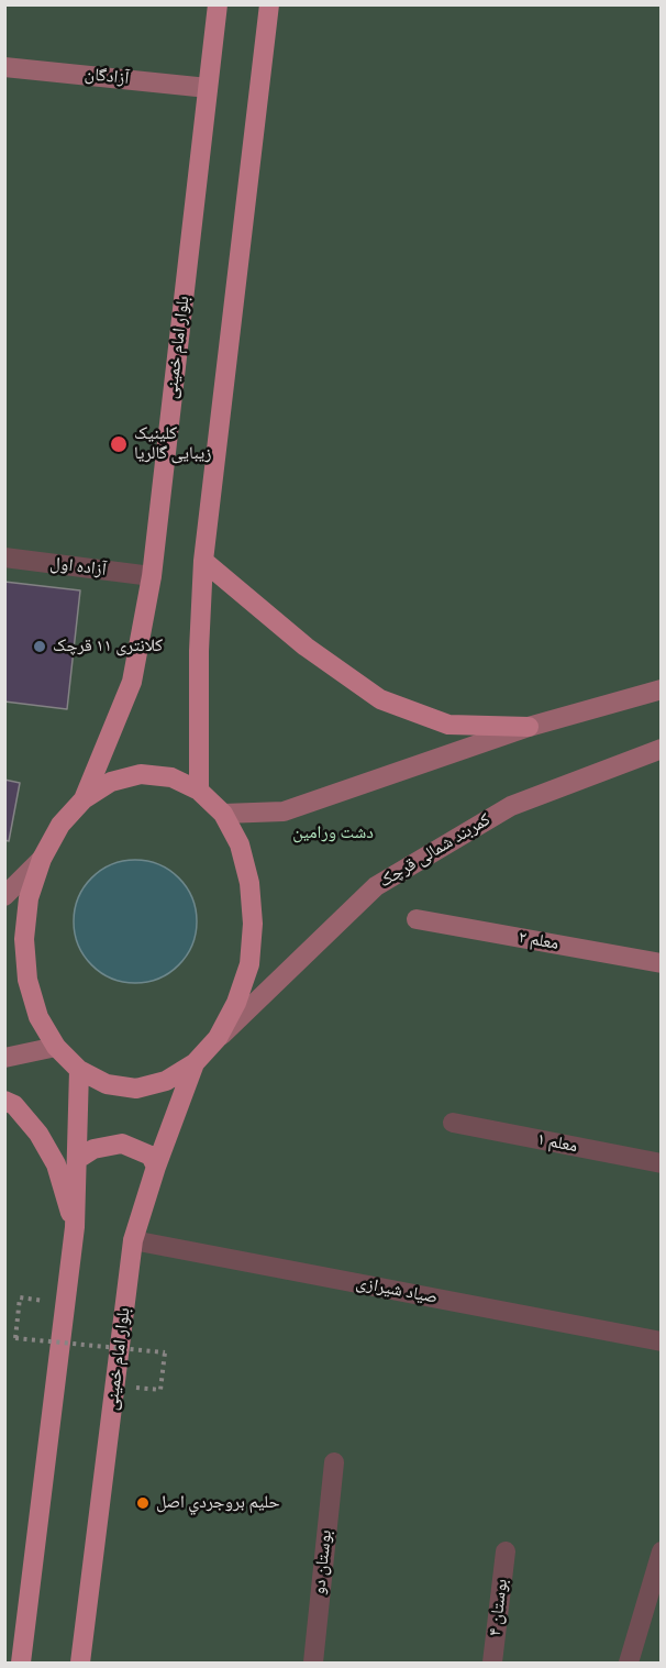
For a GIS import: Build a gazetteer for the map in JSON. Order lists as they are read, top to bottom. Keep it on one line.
{"streets":{"main road":["آزادگان","بلوار امام خمینی","کمربند شمالی قرچک","معلم ۲"],"street":["آزاده اول","معلم ۱","صیاد شیرازی","بوستان دو","بوستان ۴"]},"crossings":[["آزادگان","بلوار امام خمینی"],["بلوار امام خمینی","آزاده اول"],["بلوار امام خمینی","صیاد شیرازی"]],"parks":["دشت ورامین"],"places":["کلینیک زیبایی گالریا","کلانتری ۱۱ قرچک","حليم بروجردي اصل"]}
